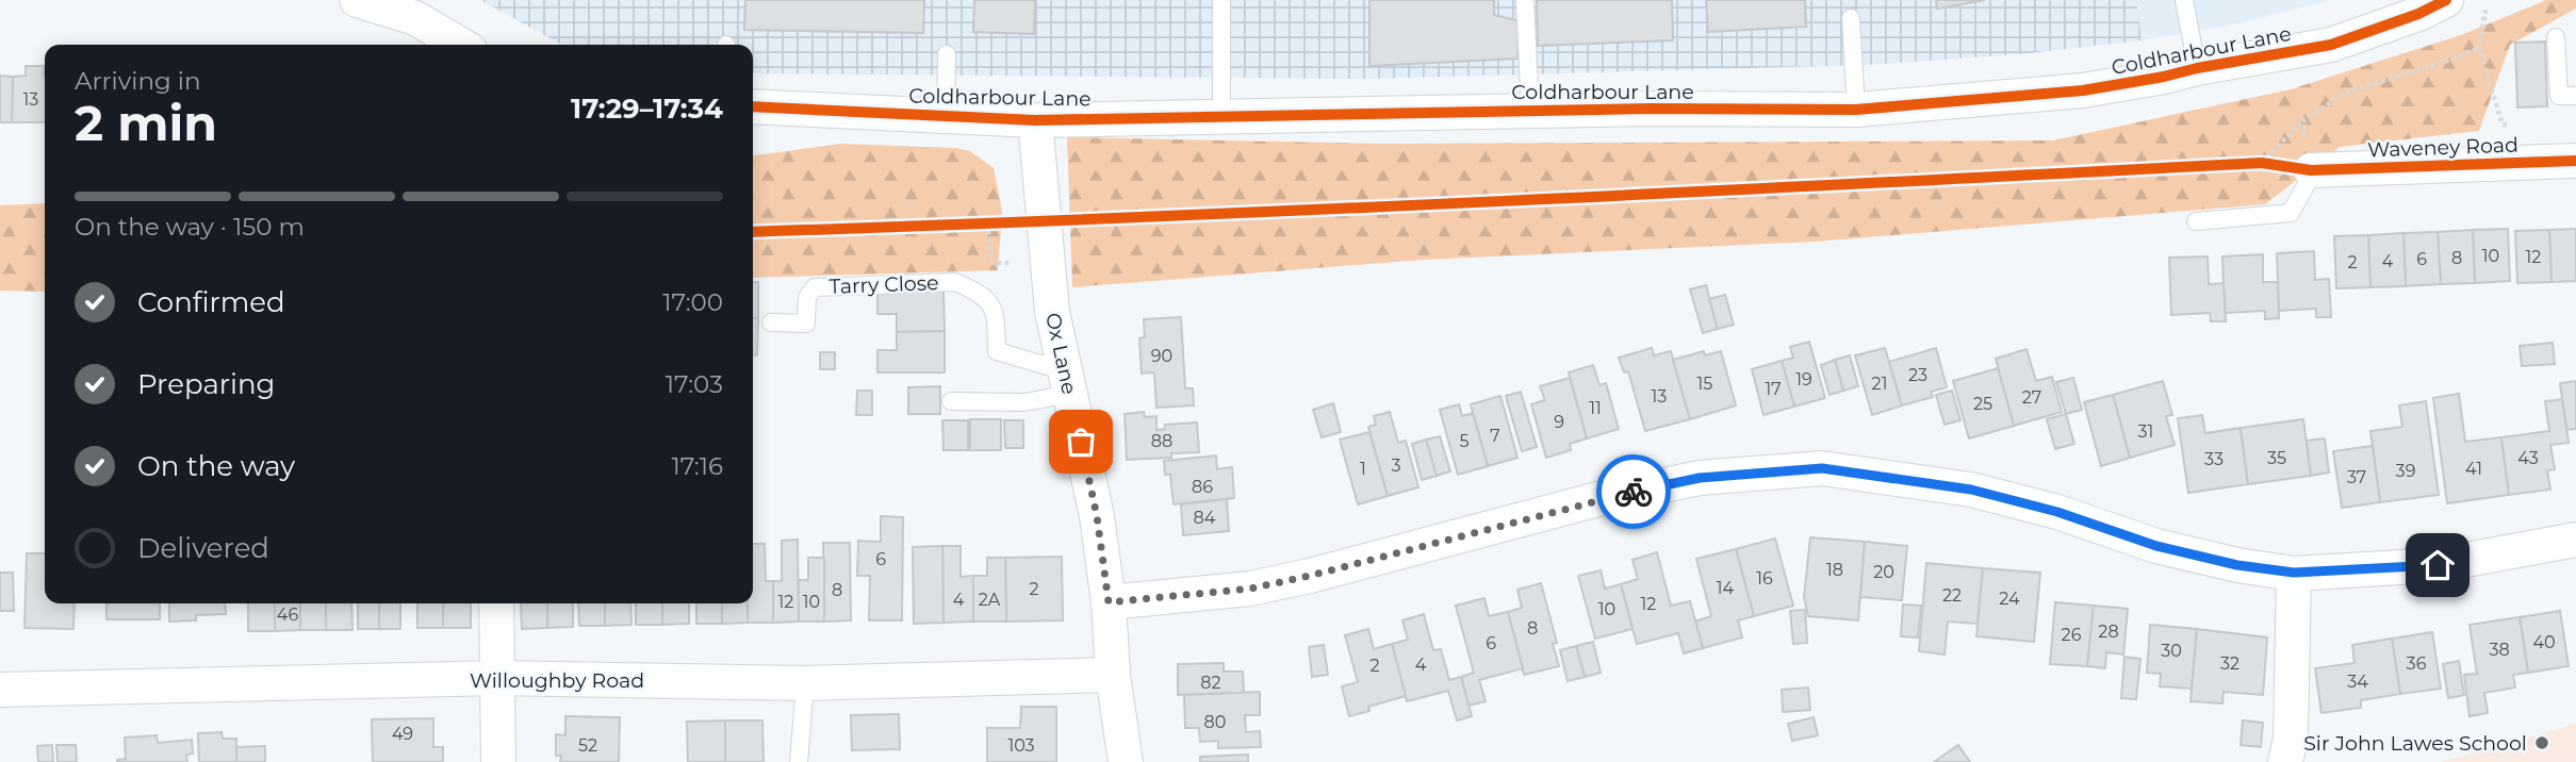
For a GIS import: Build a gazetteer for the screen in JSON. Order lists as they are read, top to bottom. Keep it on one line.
{"streets":{"street":["Coldharbour Lane","Waveney Road","Ox Lane","Willoughby Road"],"lane":["Tarry Close"]},"crossings":[["Coldharbour Lane","Ox Lane"],["Tarry Close","Ox Lane"],["Ox Lane","Willoughby Road"]],"places":["Sir John Lawes School"],"house_numbers":["13","10","12","8","6","4","2","90","23","19","15","21","17","13","27","25","11","9","31","7","88","5","35","43","33","3","1","41","39","37","86","84","6","18","20","16","14","2","8","22","24","4","2A","12","10","12","10","46","8","28","26","40","6","38","30","32","36","4","2","34","82","80","49","52","103"],"page":{"heading":["2 min","Arriving in","17:29–17:34"],"bar":"On the way · 150 m","list":[["Confirmed","17:00"],["Preparing","17:03"],["On the way","17:16"],"Delivered"]}}
